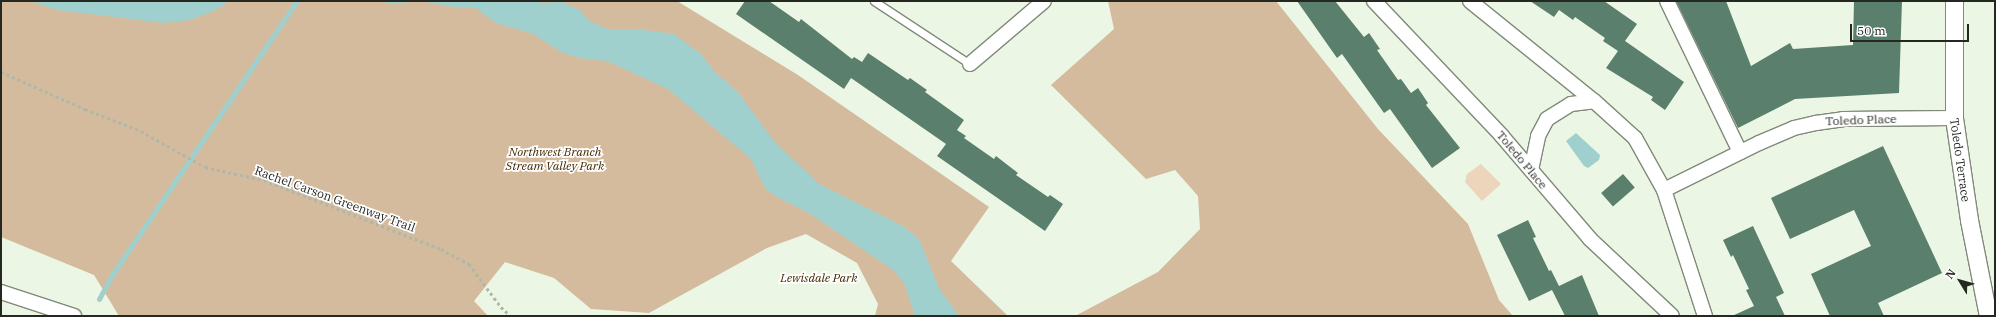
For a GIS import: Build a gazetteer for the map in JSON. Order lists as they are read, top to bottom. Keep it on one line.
{"streets":{"street":["Toledo Place","Toledo Terrace"],"path":["Rachel Carson Greenway Trail"]},"crossings":[["Toledo Place","Toledo Terrace"]],"parks":["Northwest Branch Stream Valley Park","Lewisdale Park"],"scale_bar":"50 m","north":"top left"}
